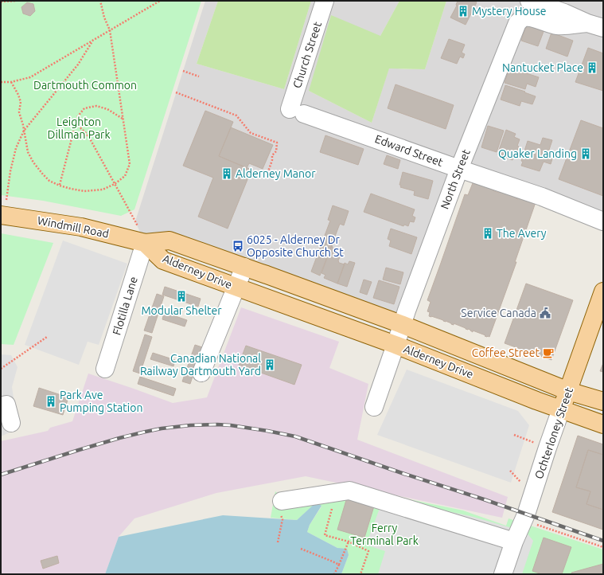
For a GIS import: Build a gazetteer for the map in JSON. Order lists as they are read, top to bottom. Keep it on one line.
{"streets":{"main road":["Windmill Road","Alderney Drive","Ochterloney Street"],"street":["Church Street","Edward Street","North Street","Flotilla Lane"]},"crossings":[["Church Street","Edward Street"],["Edward Street","North Street"],["North Street","Alderney Drive"],["Windmill Road","Alderney Drive"],["Windmill Road","Flotilla Lane"],["Alderney Drive","Flotilla Lane"],["Alderney Drive","Ochterloney Street"]],"parks":["Dartmouth Common","Leighton Dillman Park","Ferry Terminal Park"],"places":{"building":["Mystery House","Nantucket Place","Quaker Landing","Alderney Manor","The Avery","Modular Shelter","Canadian National Railway Dartmouth Yard","Park Ave Pumping Station"],"bus stop":["6025 - Alderney Dr Opposite Church St"],"public building":["Service Canada"],"cafe":["Coffee Street"]}}
